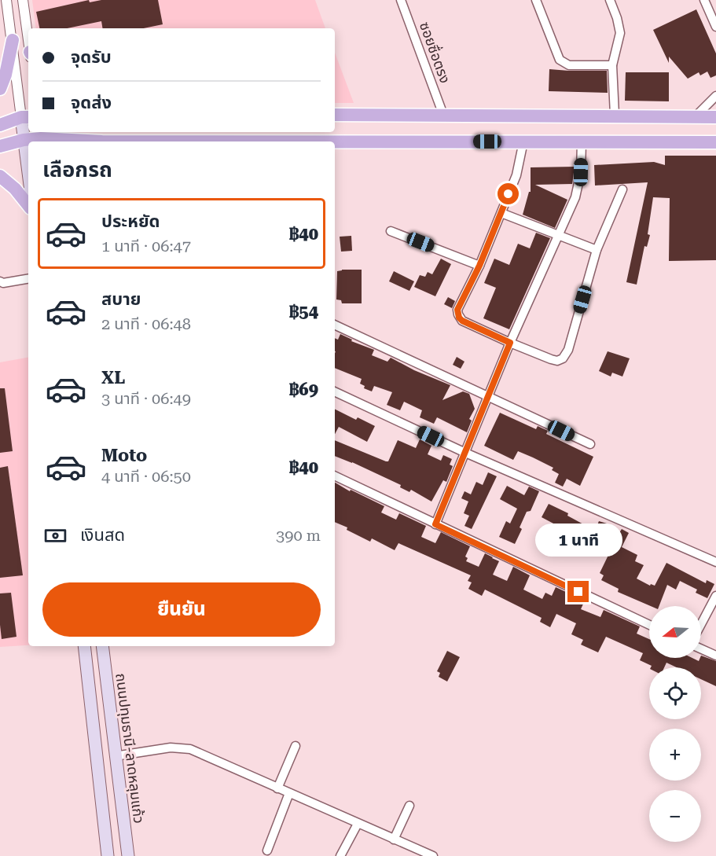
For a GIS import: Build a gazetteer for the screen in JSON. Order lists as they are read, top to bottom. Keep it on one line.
{"streets":{"main road":["ถนนปทุมธานี-ลาดหลุมแก้ว"],"street":["ซอยซื่อตรง"]},"north":"left","page":{"banner":["จุดรับ","จุดส่ง"],"heading":"เลือกรถ","list":[{"name":"ประหยัด","note":"1 นาที · 06:47","value":"฿40"},{"name":"สบาย","note":"2 นาที · 06:48","value":"฿54"},{"name":"XL","note":"3 นาที · 06:49","value":"฿69"},{"name":"Moto","note":"4 นาที · 06:50","value":"฿40"}],"pay":["เงินสด","390 m"],"bubble":"1 นาที","buttons":"ยืนยัน","map_buttons":["+","−"]}}
